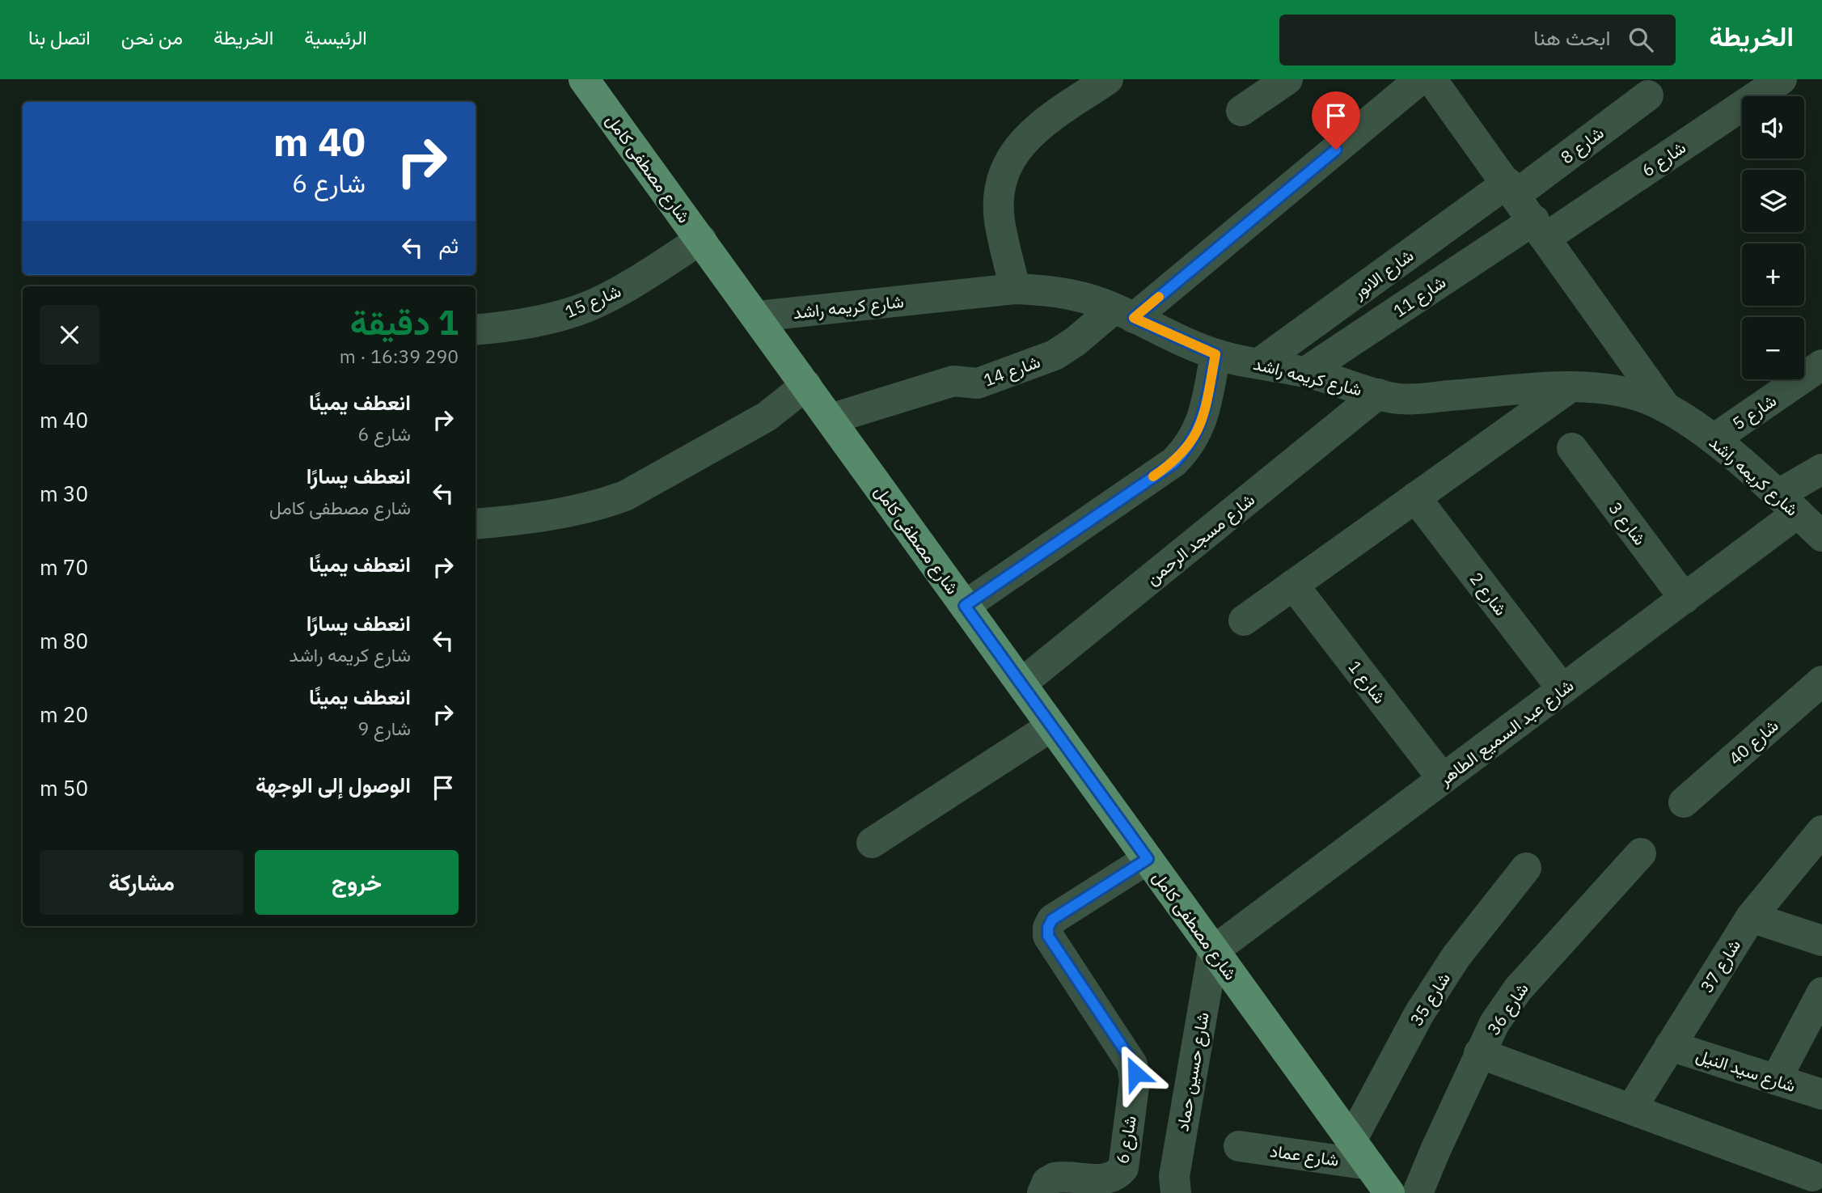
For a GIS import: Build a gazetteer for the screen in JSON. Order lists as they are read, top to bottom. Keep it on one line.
{"streets":{"main road":["شارع مصطفى كامل"],"street":["شارع 8","شارع 6","شارع الانور","شارع 11","شارع 15","شارع كريمه راشد","شارع 14","شارع 5","شارع 3","شارع مسجد الرحمن","شارع 2","شارع 1","شارع عبد السميع الطاهر","شارع 40","شارع 37","شارع 35","شارع 36","شارع سيد النيل","شارع حسين حماد","شارع عماد"]},"crossings":[["شارع 8","شارع الانور"],["شارع 6","شارع مصطفى كامل"],["شارع 6","شارع 11"],["شارع مصطفى كامل","شارع 15"],["شارع مصطفى كامل","شارع كريمه راشد"],["شارع مصطفى كامل","شارع 14"],["شارع مصطفى كامل","شارع مسجد الرحمن"],["شارع مصطفى كامل","شارع عبد السميع الطاهر"],["شارع مصطفى كامل","شارع 35"],["شارع مصطفى كامل","شارع حسين حماد"],["شارع مصطفى كامل","شارع عماد"],["شارع الانور","شارع كريمه راشد"],["شارع 11","شارع كريمه راشد"],["شارع كريمه راشد","شارع 14"],["شارع كريمه راشد","شارع 5"],["شارع كريمه راشد","شارع مسجد الرحمن"],["شارع كريمه راشد","شارع عبد السميع الطاهر"],["شارع 3","شارع عبد السميع الطاهر"],["شارع 2","شارع عبد السميع الطاهر"],["شارع 1","شارع عبد السميع الطاهر"],["شارع عبد السميع الطاهر","شارع حسين حماد"],["شارع 37","شارع سيد النيل"],["شارع 35","شارع عماد"]],"page":{"header":"الخريطة","search":"ابحث هنا","nav":["الرئيسية","الخريطة","من نحن","اتصل بنا"],"map_buttons":["+","−"],"turn":["40 m","شارع 6"],"then":"ثم","heading":["1 دقيقة","290 m · 16:39"],"list":[{"name":"انعطف يمينًا","note":"شارع 6","value":"40 m"},{"name":"انعطف يسارًا","note":"شارع مصطفى كامل","value":"30 m"},{"name":"انعطف يمينًا","value":"70 m"},{"name":"انعطف يسارًا","note":"شارع كريمه راشد","value":"80 m"},{"name":"انعطف يمينًا","note":"شارع 9","value":"20 m"},{"name":"الوصول إلى الوجهة","value":"50 m"}],"buttons":["خروج","مشاركة"]}}
